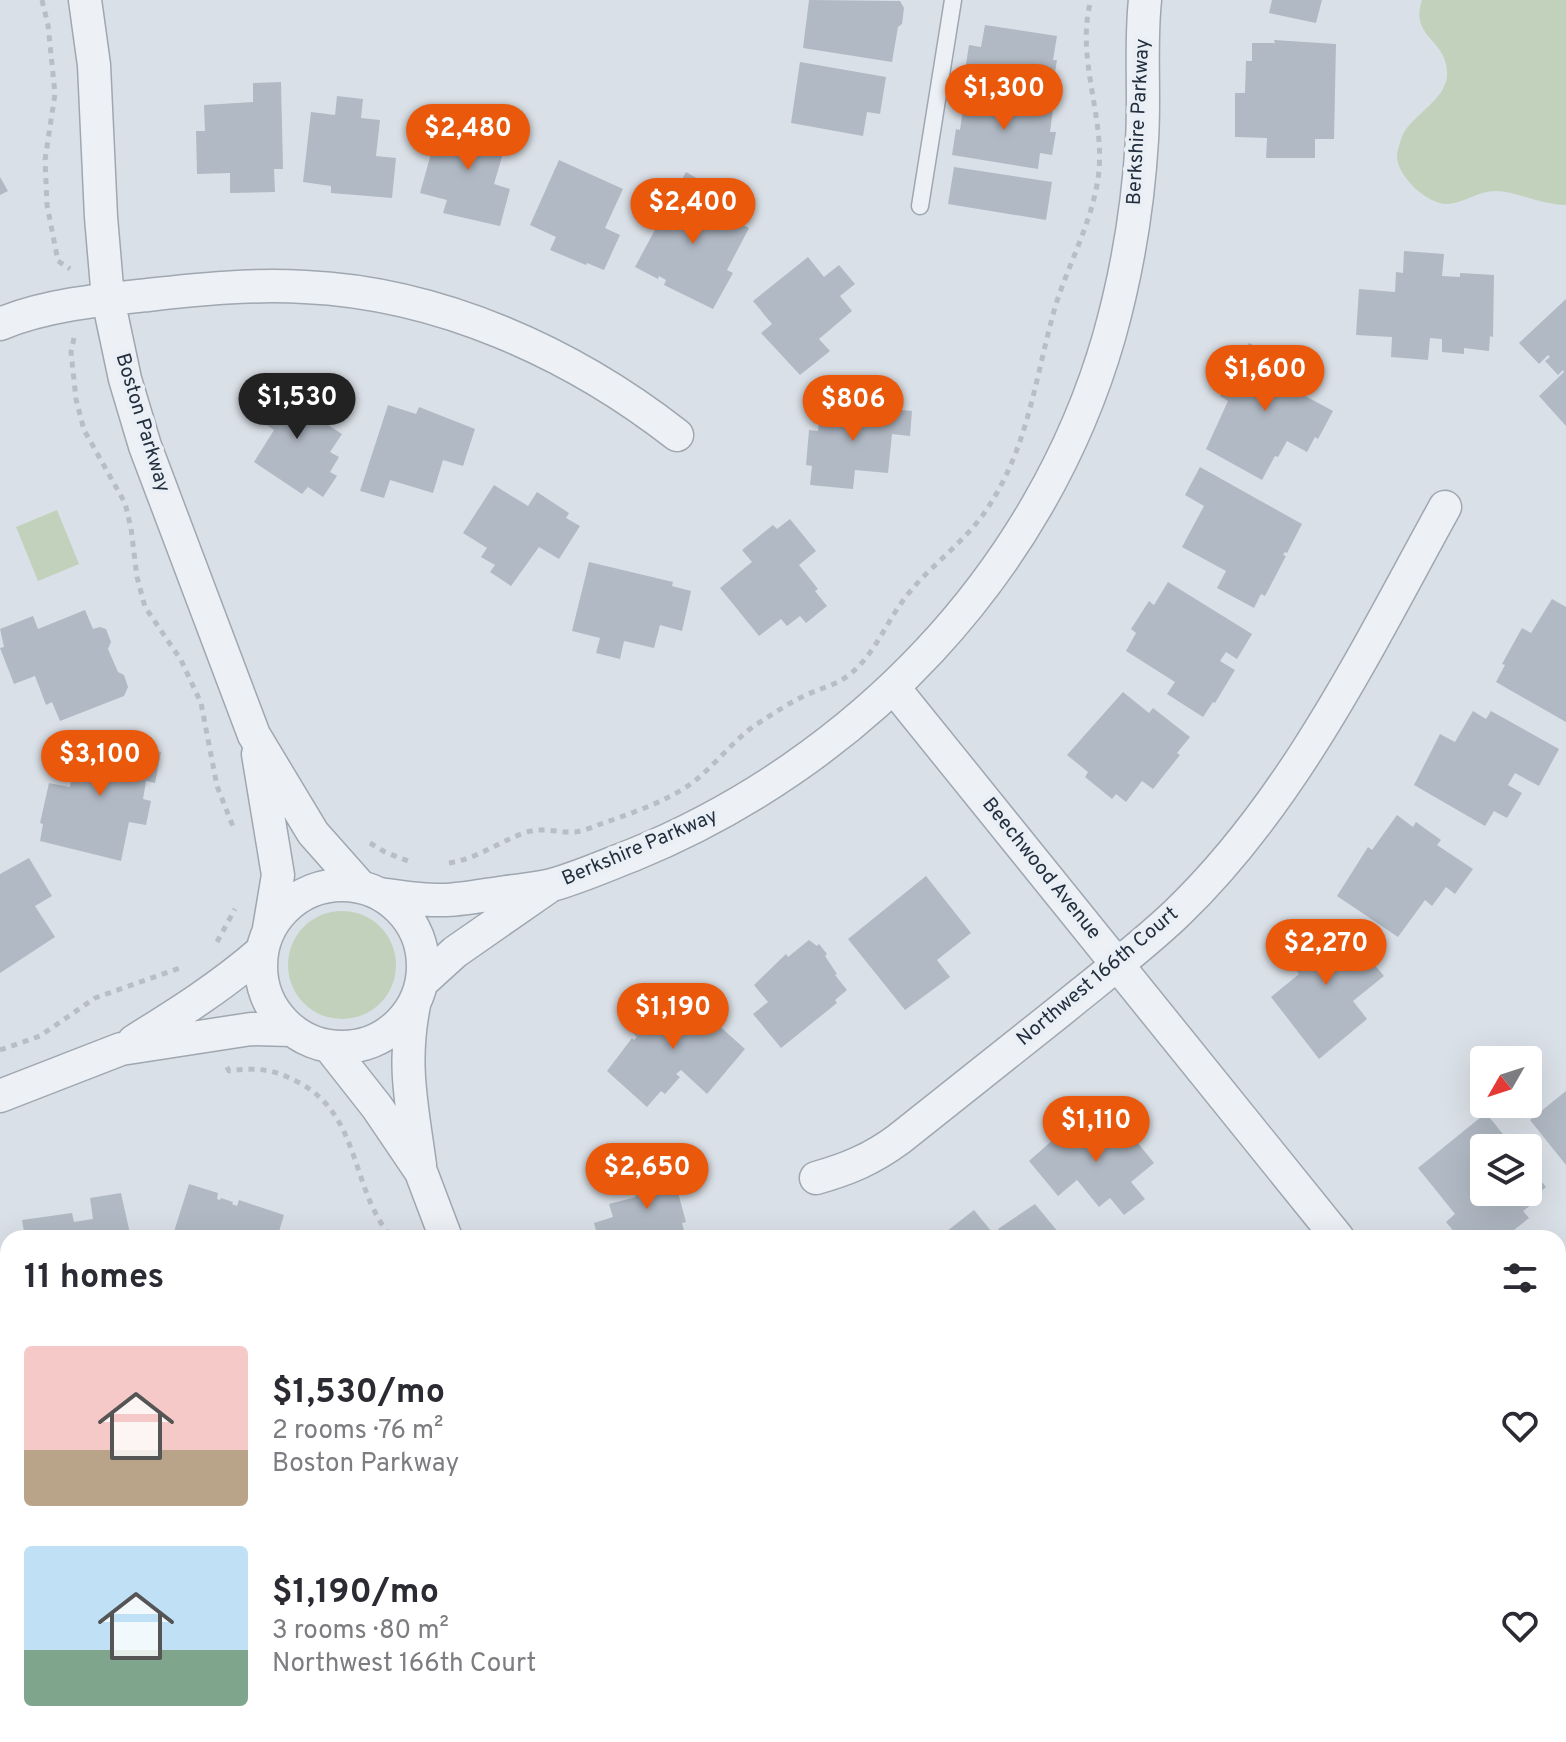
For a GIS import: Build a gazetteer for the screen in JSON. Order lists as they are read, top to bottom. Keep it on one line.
{"streets":{"street":["Berkshire Parkway","Boston Parkway","Beechwood Avenue","Northwest 166th Court"]},"crossings":[["Berkshire Parkway","Boston Parkway"],["Berkshire Parkway","Beechwood Avenue"],["Beechwood Avenue","Northwest 166th Court"]],"north":"bottom left","page":{"price":["$1,300","$2,480","$2,400","$1,600","$1,530","$806","$3,100","$2,270","$1,190","$1,110","$2,650"],"heading":"11 homes","list":[{"name":"$1,530/mo","note":"2 rooms · 76 m² · Boston Parkway"},{"name":"$1,190/mo","note":"3 rooms · 80 m² · Northwest 166th Court"}]}}
